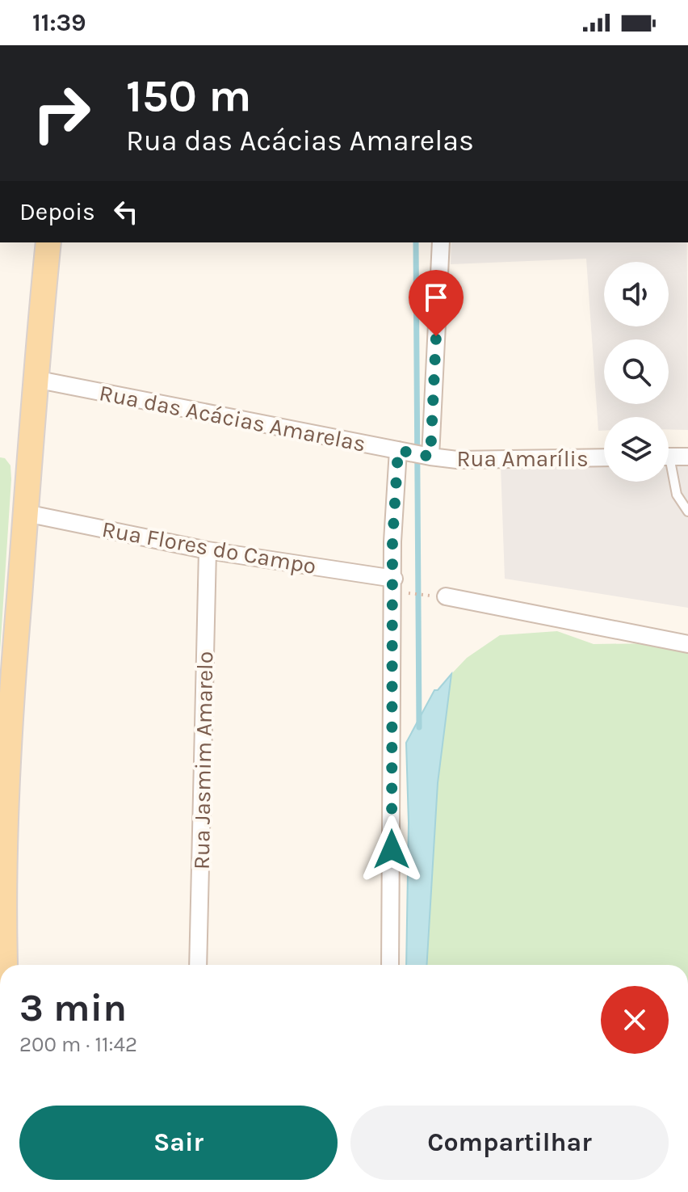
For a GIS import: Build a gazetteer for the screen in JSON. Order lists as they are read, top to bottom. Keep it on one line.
{"streets":{"street":["Rua das Acácias Amarelas","Rua Amarílis","Rua Flores do Campo","Rua Jasmim Amarelo"]},"crossings":[["Rua das Acácias Amarelas","Rua Amarílis"],["Rua Flores do Campo","Rua Jasmim Amarelo"]],"page":{"status":"11:39","turn":["150 m","Rua das Acácias Amarelas"],"then":"Depois","heading":["3 min","200 m · 11:42"],"buttons":["Sair","Compartilhar"]}}
